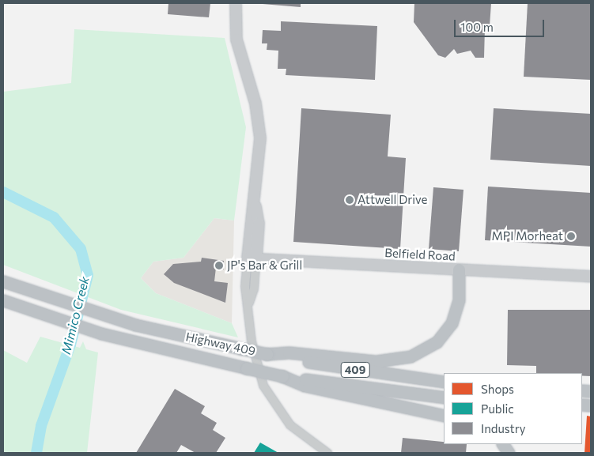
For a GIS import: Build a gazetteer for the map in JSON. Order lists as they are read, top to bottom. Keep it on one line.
{"streets":{"highway":["Highway 409","409"],"main road":["Belfield Road"]},"water":["Mimico Creek"],"places":["Attwell Drive","MPI Morheat","JP's Bar & Grill"],"legend":["Shops","Public","Industry"],"scale_bar":"100 m"}
